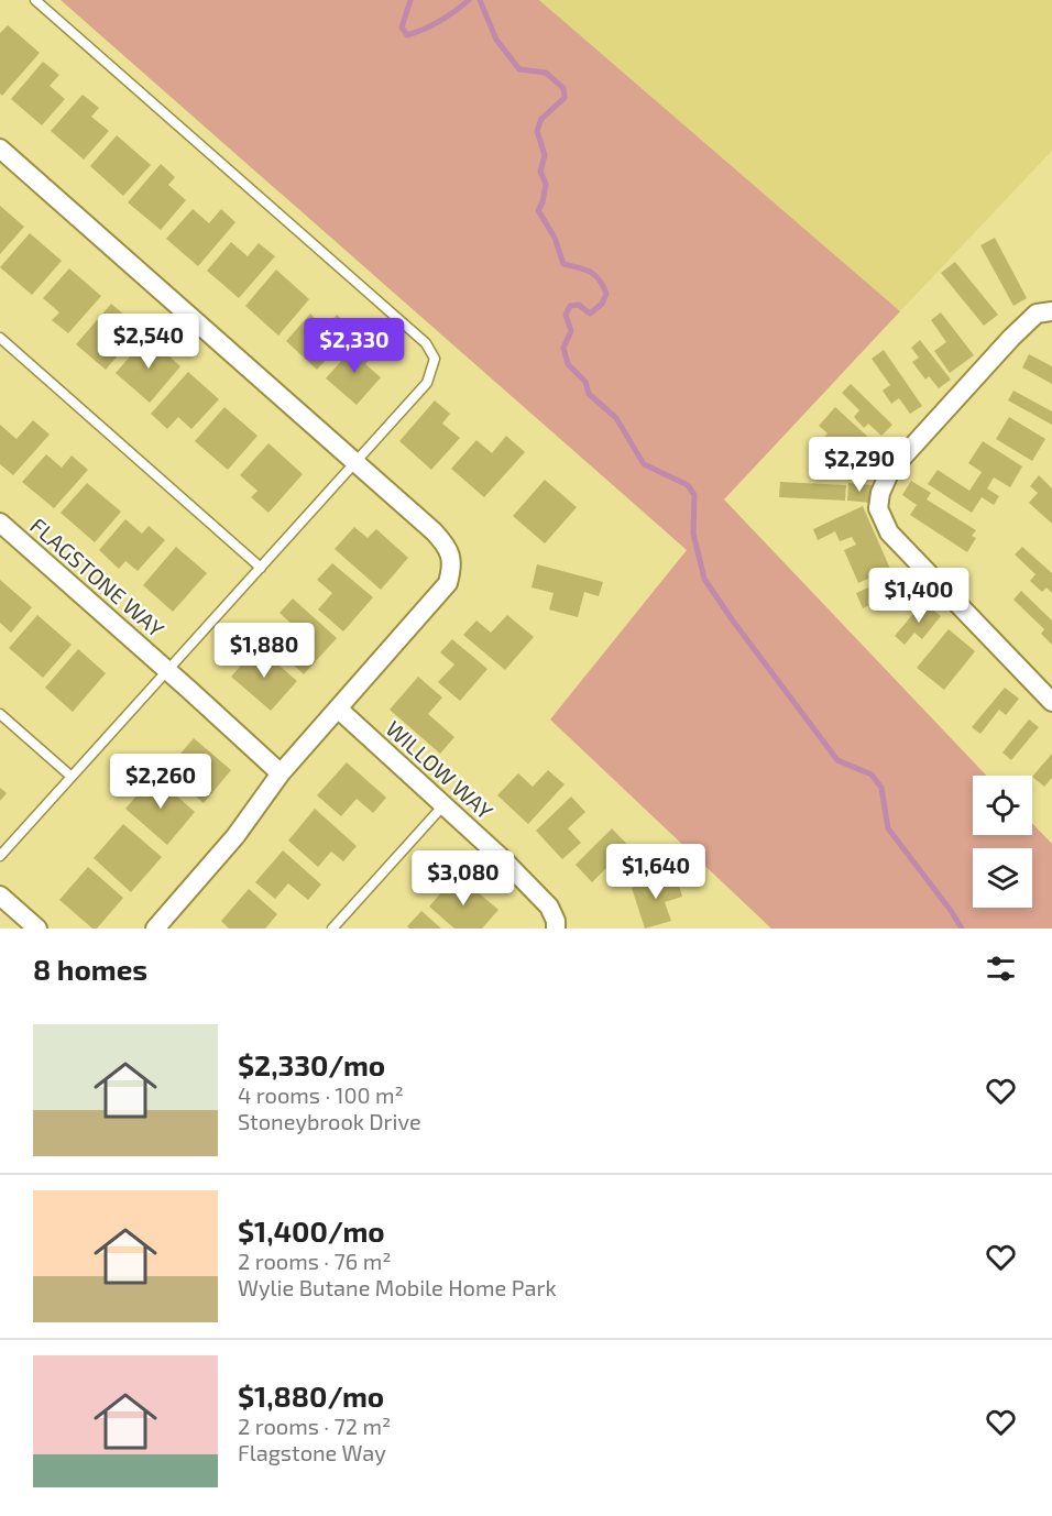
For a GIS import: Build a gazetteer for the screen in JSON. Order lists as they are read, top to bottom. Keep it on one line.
{"streets":{"street":["FLAGSTONE WAY","WILLOW WAY"]},"page":{"price":["$2,540","$2,330","$2,290","$1,400","$1,880","$2,260","$1,640","$3,080"],"heading":"8 homes","list":[{"name":"$2,330/mo","note":"4 rooms · 100 m² · Stoneybrook Drive"},{"name":"$1,400/mo","note":"2 rooms · 76 m² · Wylie Butane Mobile Home Park"},{"name":"$1,880/mo","note":"2 rooms · 72 m² · Flagstone Way"}]}}
